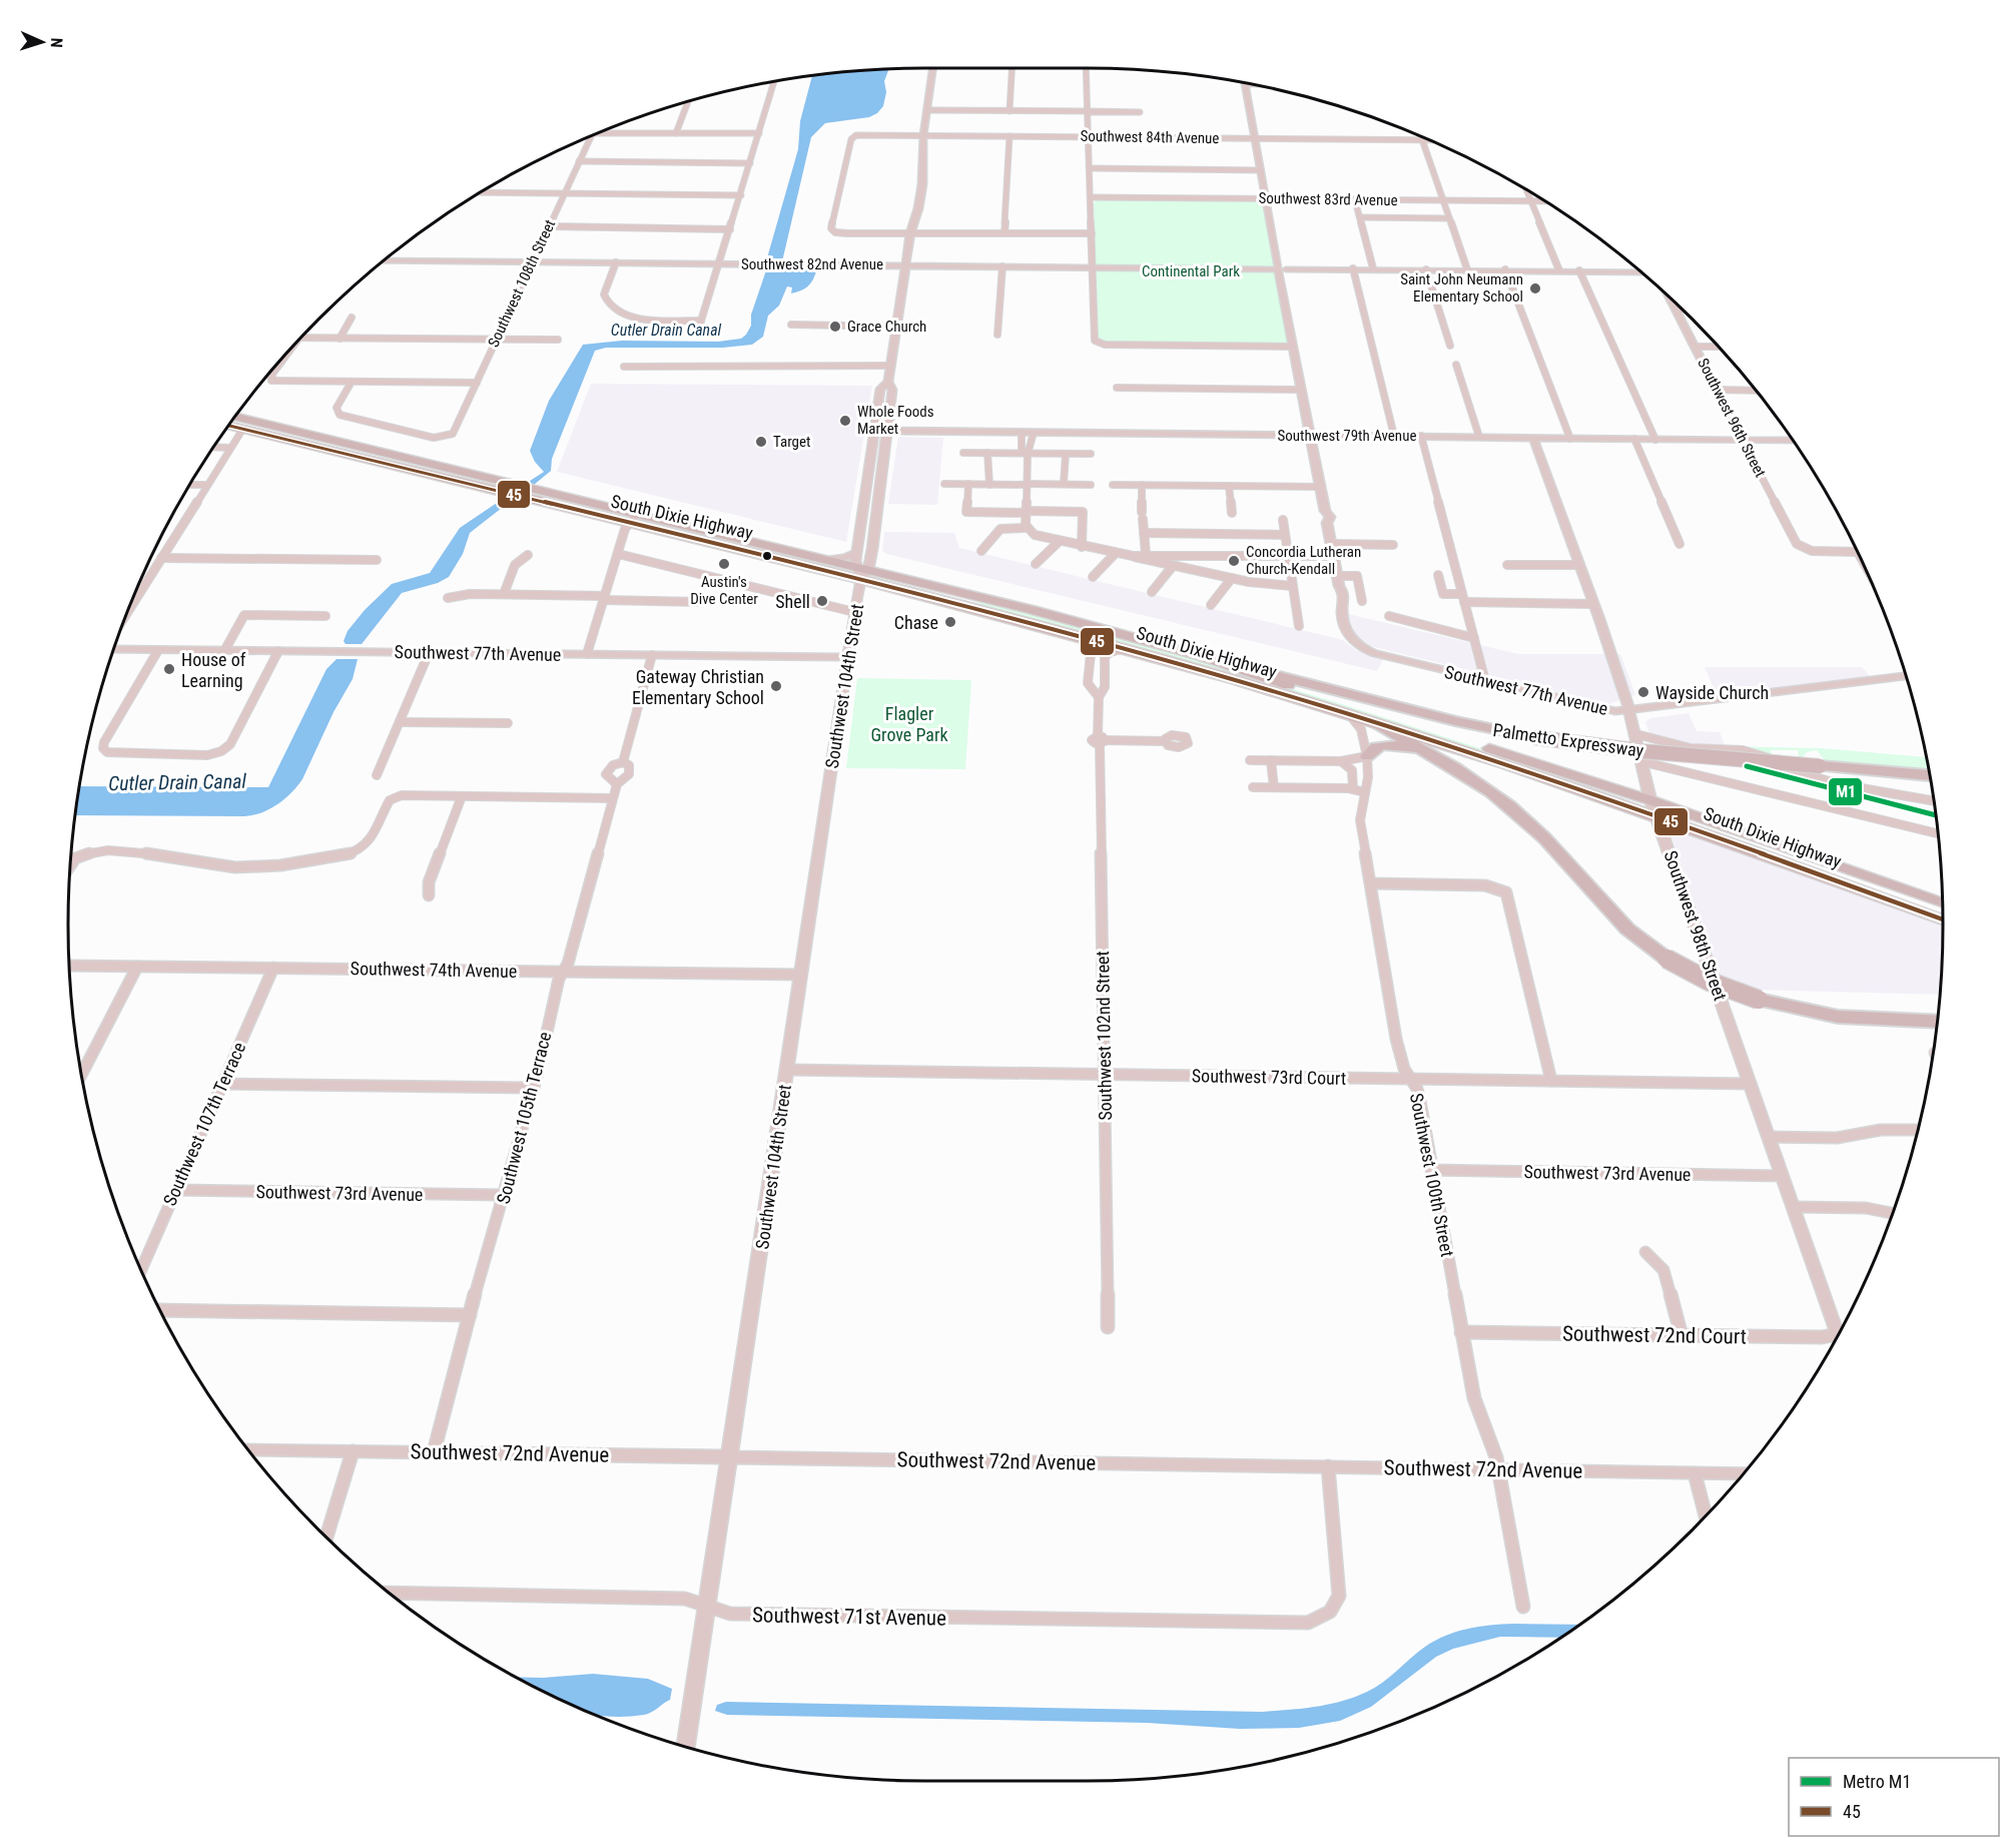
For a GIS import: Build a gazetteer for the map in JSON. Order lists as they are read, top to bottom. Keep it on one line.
{"streets":{"highway":["South Dixie Highway","Palmetto Expressway"],"street":["Southwest 84th Avenue","Southwest 83rd Avenue","Southwest 82nd Avenue","Southwest 108th Street","Southwest 96th Street","Southwest 79th Avenue","Southwest 77th Avenue","Southwest 104th Street","Southwest 98th Street","Southwest 74th Avenue","Southwest 102nd Street","Southwest 73rd Court","Southwest 105th Terrace","Southwest 107th Terrace","Southwest 73rd Avenue","Southwest 100th Street","Southwest 72nd Court","Southwest 72nd Avenue","Southwest 71st Avenue"]},"crossings":[["Southwest 84th Avenue","Southwest 104th Street"],["Southwest 82nd Avenue","Southwest 108th Street"],["Southwest 82nd Avenue","Southwest 104th Street"],["Southwest 96th Street","Southwest 79th Avenue"],["Southwest 79th Avenue","Southwest 104th Street"],["Southwest 79th Avenue","Southwest 98th Street"],["South Dixie Highway","Southwest 104th Street"],["South Dixie Highway","Palmetto Expressway"],["South Dixie Highway","Southwest 98th Street"],["South Dixie Highway","Southwest 100th Street"],["Southwest 77th Avenue","Southwest 104th Street"],["Southwest 77th Avenue","Southwest 98th Street"],["Southwest 77th Avenue","Southwest 105th Terrace"],["Southwest 104th Street","Southwest 74th Avenue"],["Southwest 104th Street","Southwest 73rd Court"],["Southwest 104th Street","Southwest 72nd Avenue"],["Southwest 104th Street","Southwest 71st Avenue"],["Southwest 98th Street","Southwest 73rd Court"],["Southwest 98th Street","Southwest 73rd Avenue"],["Southwest 74th Avenue","Southwest 105th Terrace"],["Southwest 74th Avenue","Southwest 107th Terrace"],["Southwest 102nd Street","Southwest 73rd Court"],["Southwest 73rd Court","Southwest 100th Street"],["Southwest 105th Terrace","Southwest 73rd Avenue"],["Southwest 105th Terrace","Southwest 72nd Avenue"],["Southwest 107th Terrace","Southwest 73rd Avenue"],["Southwest 73rd Avenue","Southwest 100th Street"],["Southwest 100th Street","Southwest 72nd Court"],["Southwest 100th Street","Southwest 72nd Avenue"],["Southwest 72nd Avenue","Southwest 71st Avenue"]],"water":["Cutler Drain Canal"],"parks":["Continental Park","Flagler Grove Park"],"places":["Saint John Neumann Elementary School","Grace Church","Whole Foods Market","Target","Concordia Lutheran Church-Kendall","Austin's Dive Center","Shell","Chase","House of Learning","Gateway Christian Elementary School","Wayside Church"],"lines":["transit line 45","metro line M1"],"legend":["Metro M1","45"],"north":"right"}
